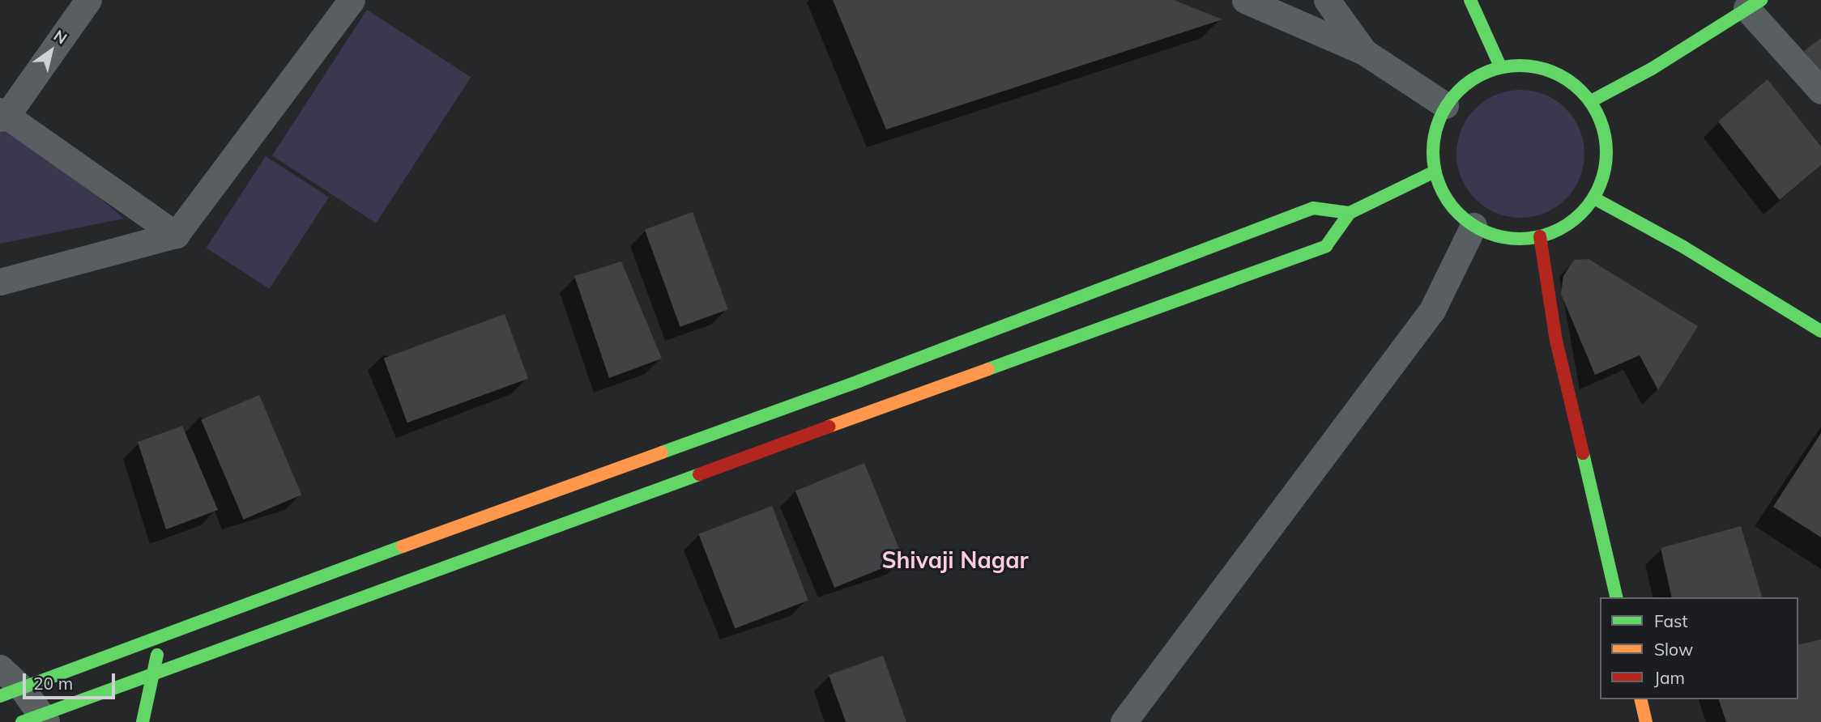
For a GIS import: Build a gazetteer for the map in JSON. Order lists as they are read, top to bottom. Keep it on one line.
{"districts":["Shivaji Nagar"],"legend":["Fast","Slow","Jam"],"scale_bar":"20 m","north":"top right"}
